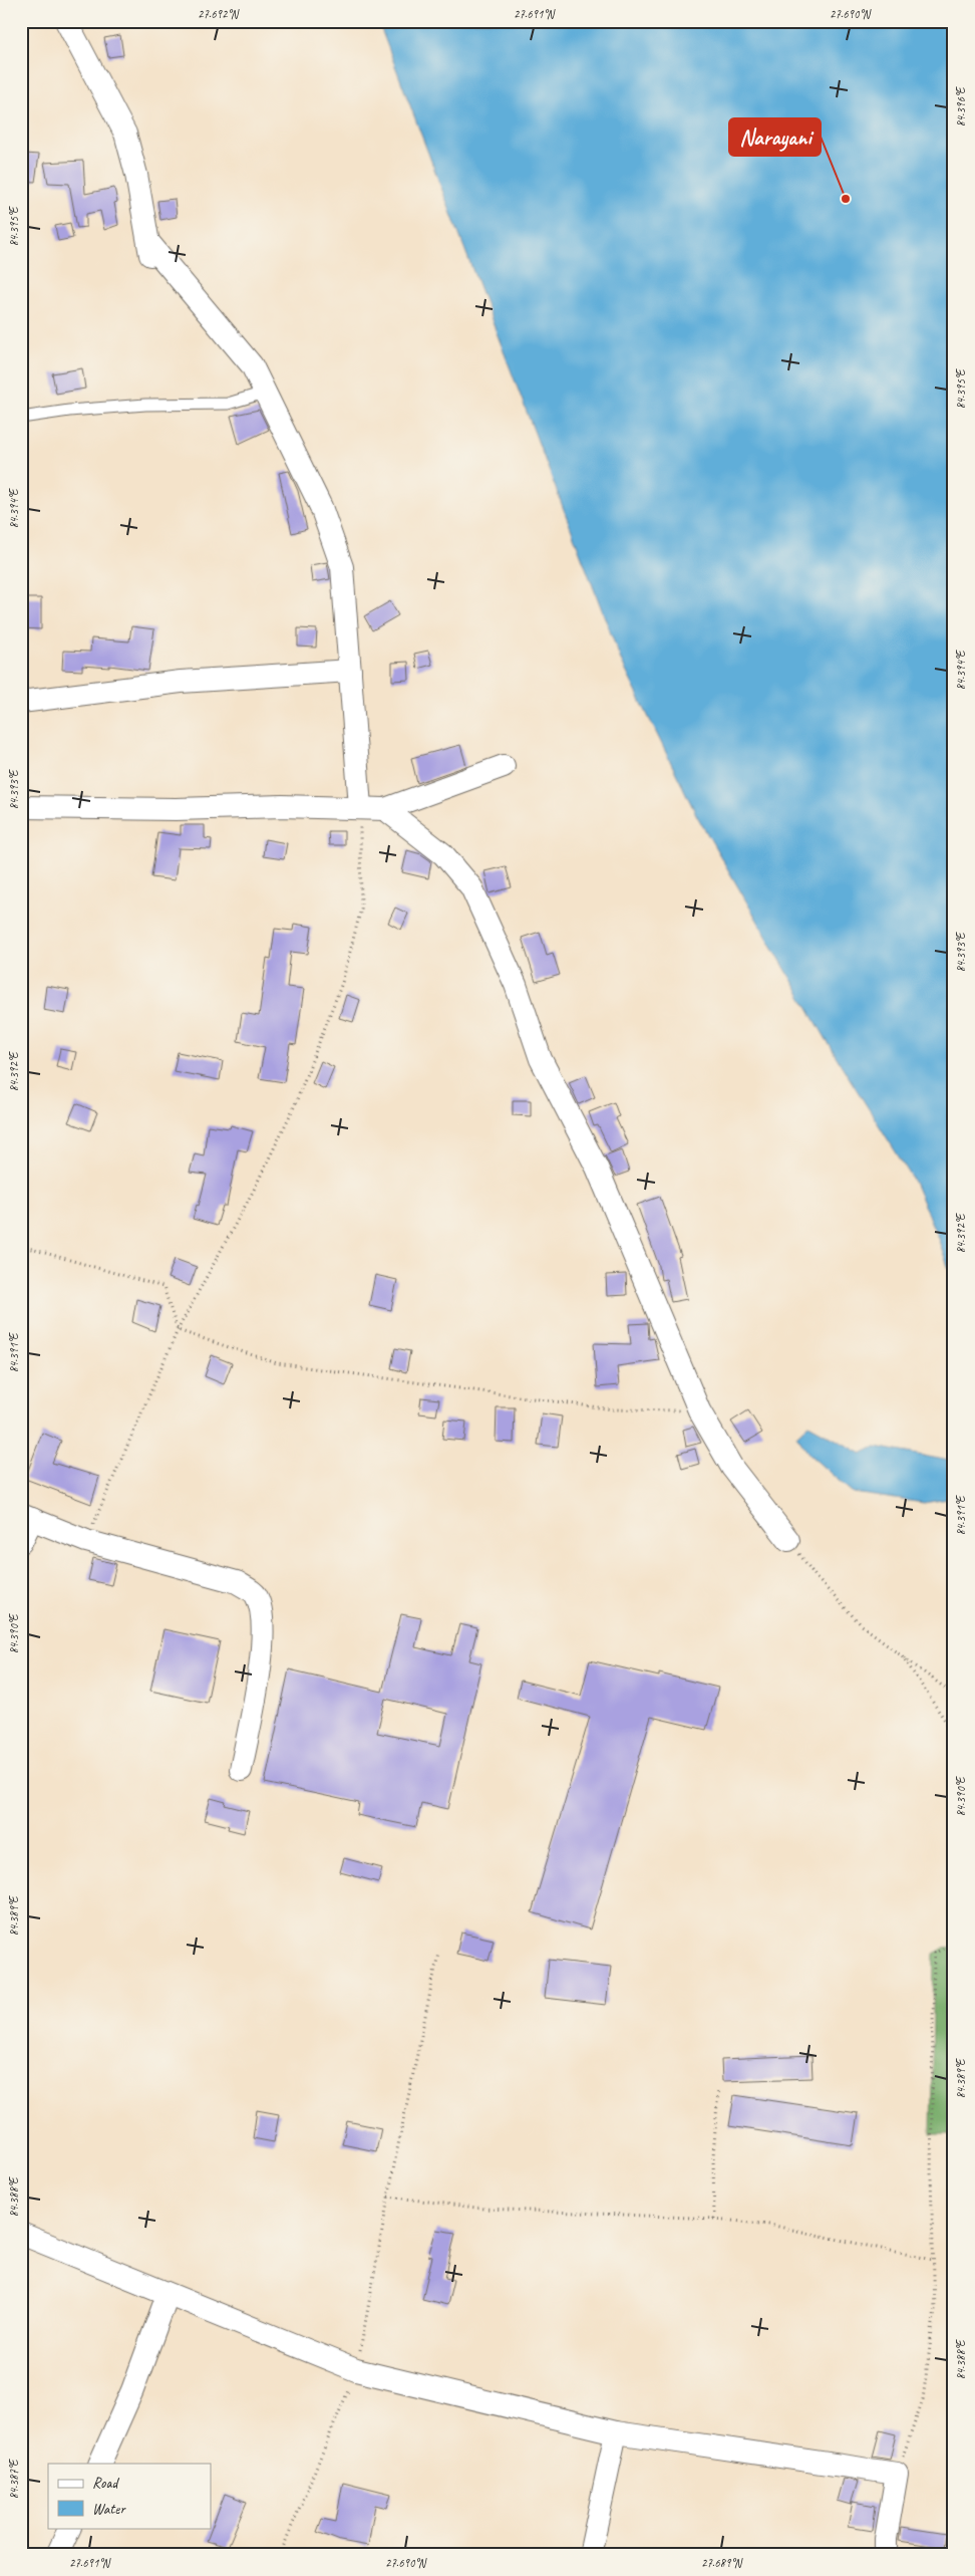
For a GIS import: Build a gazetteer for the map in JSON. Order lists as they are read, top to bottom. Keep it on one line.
{"places":["Narayani"],"legend":["Road","Water"],"coordinates":["27.692°N","27.691°N","27.690°N","84.396°E","84.395°E","84.394°E","84.393°E","84.392°E","84.391°E","84.390°E","84.389°E","84.388°E","84.387°E","27.689°N"]}
